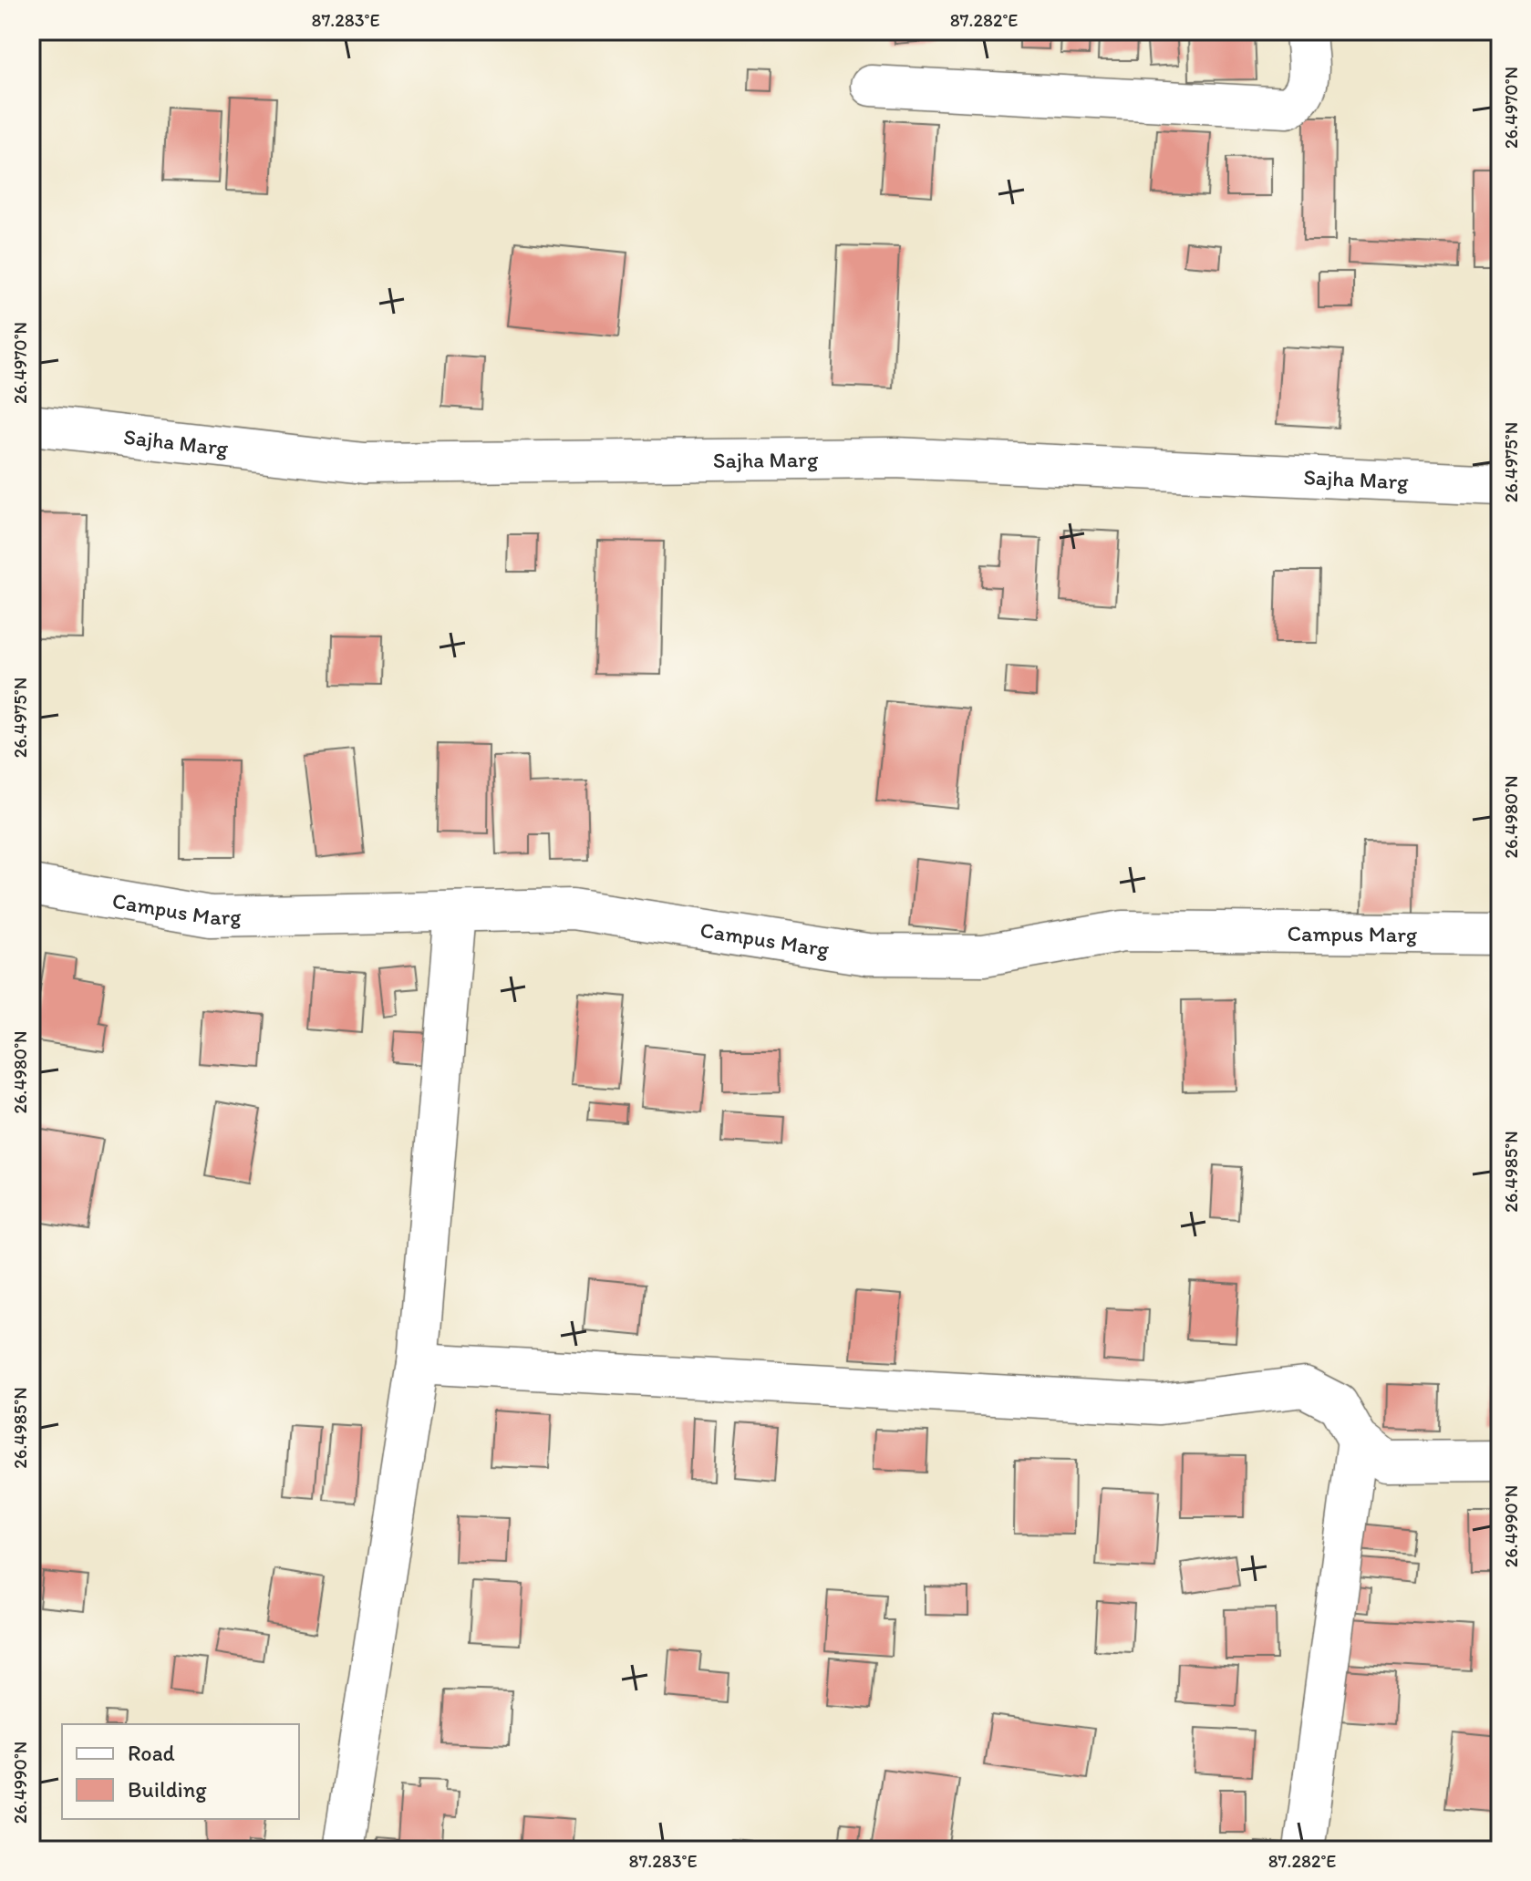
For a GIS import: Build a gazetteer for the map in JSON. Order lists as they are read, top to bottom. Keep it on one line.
{"streets":{"street":["Sajha Marg","Campus Marg"]},"legend":["Road","Building"],"coordinates":["87.283°E","87.282°E","26.4970°N","26.4975°N","26.4980°N","26.4985°N","26.4990°N"]}
